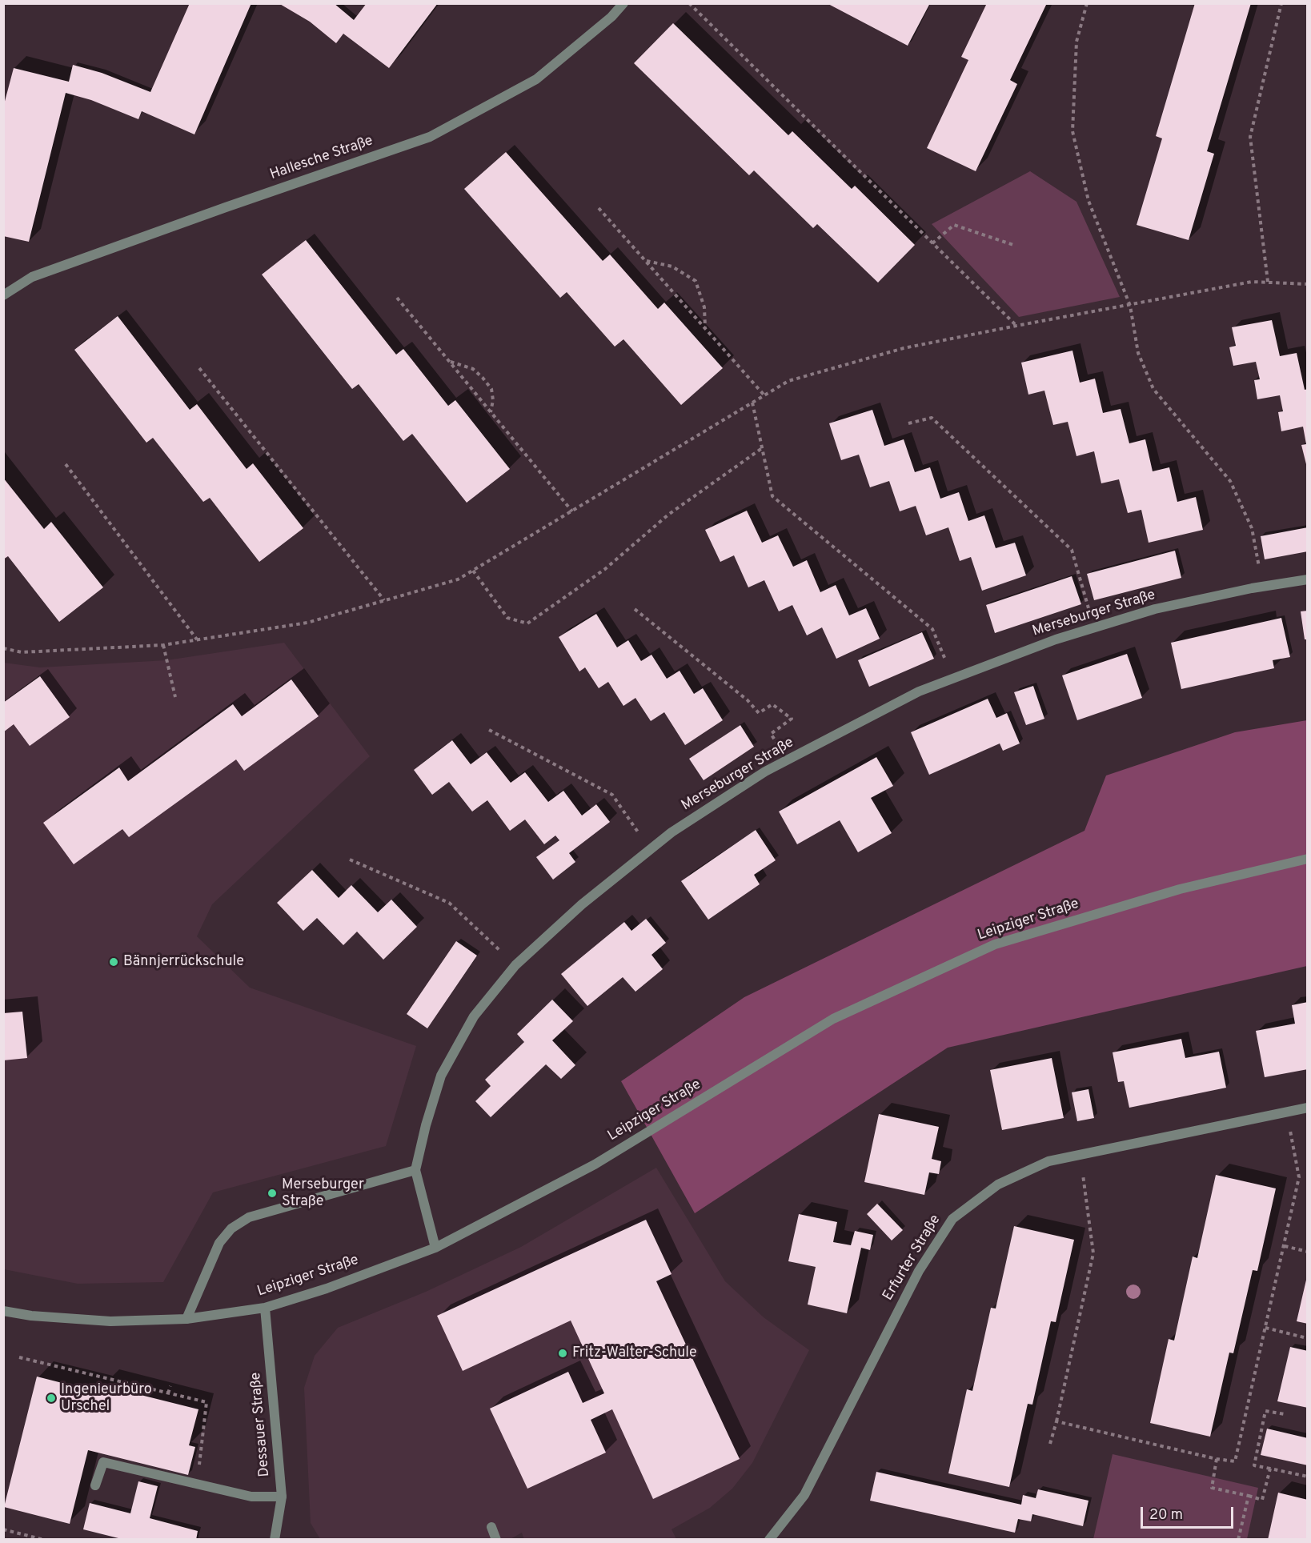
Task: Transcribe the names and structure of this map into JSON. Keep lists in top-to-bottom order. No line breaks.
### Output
{"streets":{"street":["Hallesche Straße","Merseburger Straße","Leipziger Straße","Erfurter Straße","Dessauer Straße"]},"crossings":[["Merseburger Straße","Leipziger Straße"],["Leipziger Straße","Dessauer Straße"]],"places":["Bännjerrückschule","Merseburger Straße","Fritz-Walter-Schule","Ingenieurbüro Urschel"],"scale_bar":"20 m"}
